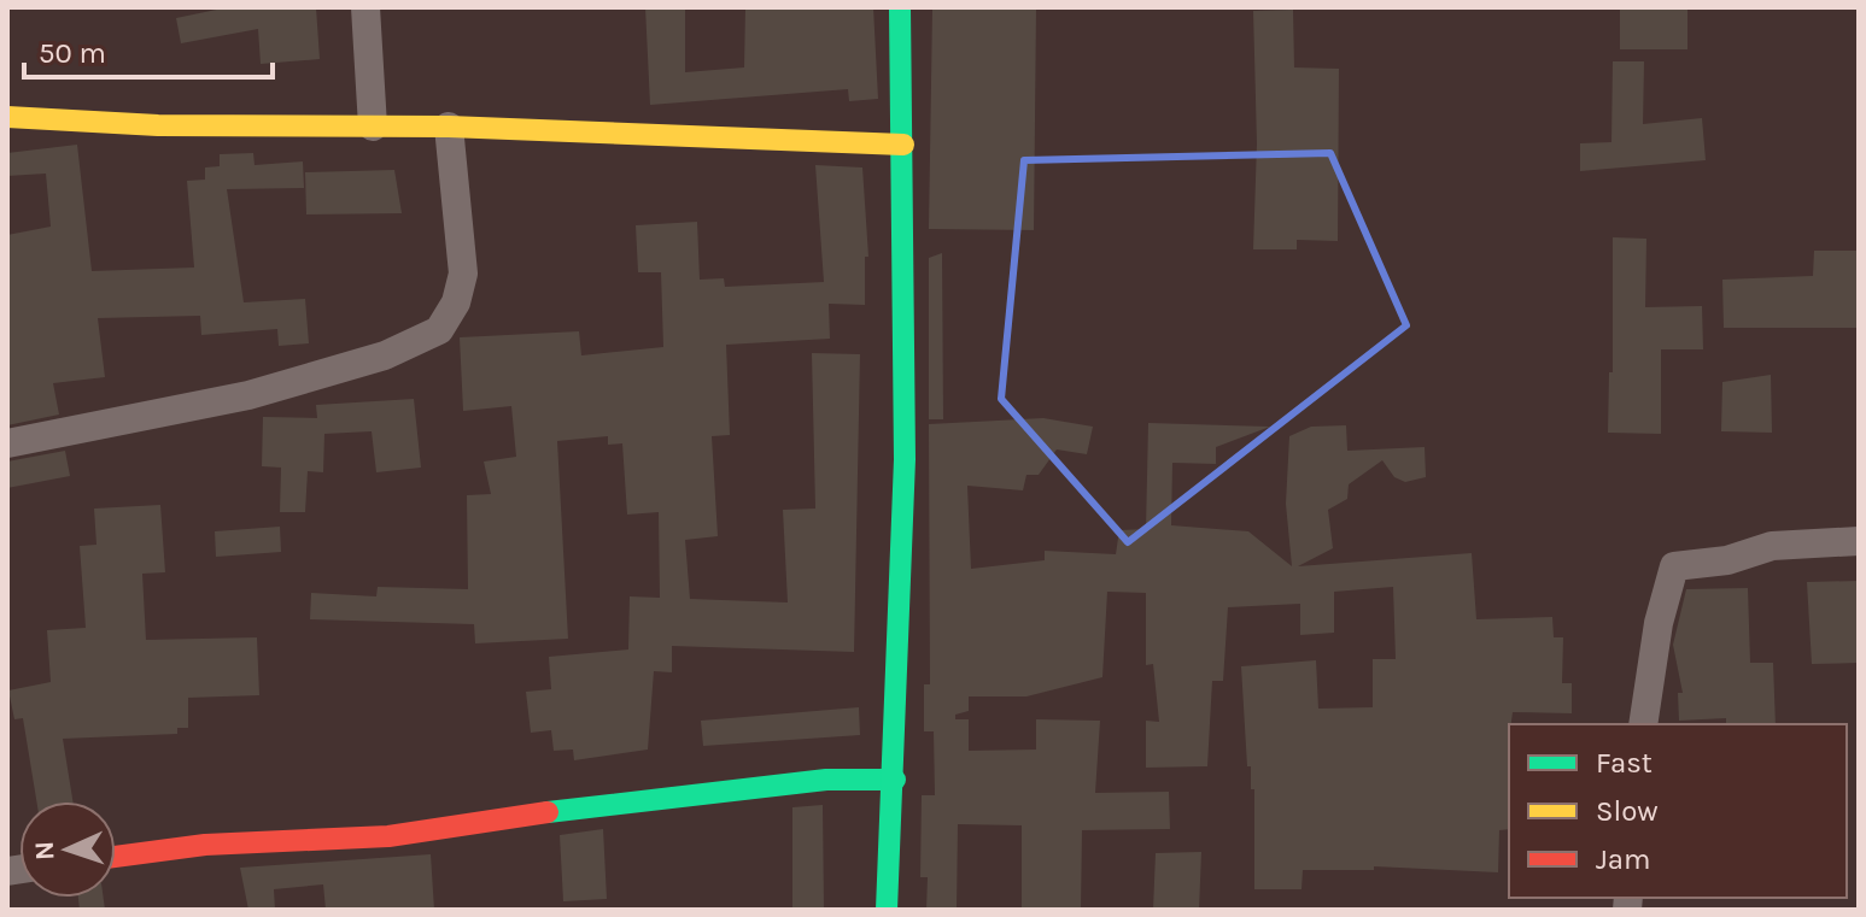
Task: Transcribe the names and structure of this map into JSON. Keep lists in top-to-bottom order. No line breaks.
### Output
{"legend":["Fast","Slow","Jam"],"scale_bar":"50 m","north":"left"}
